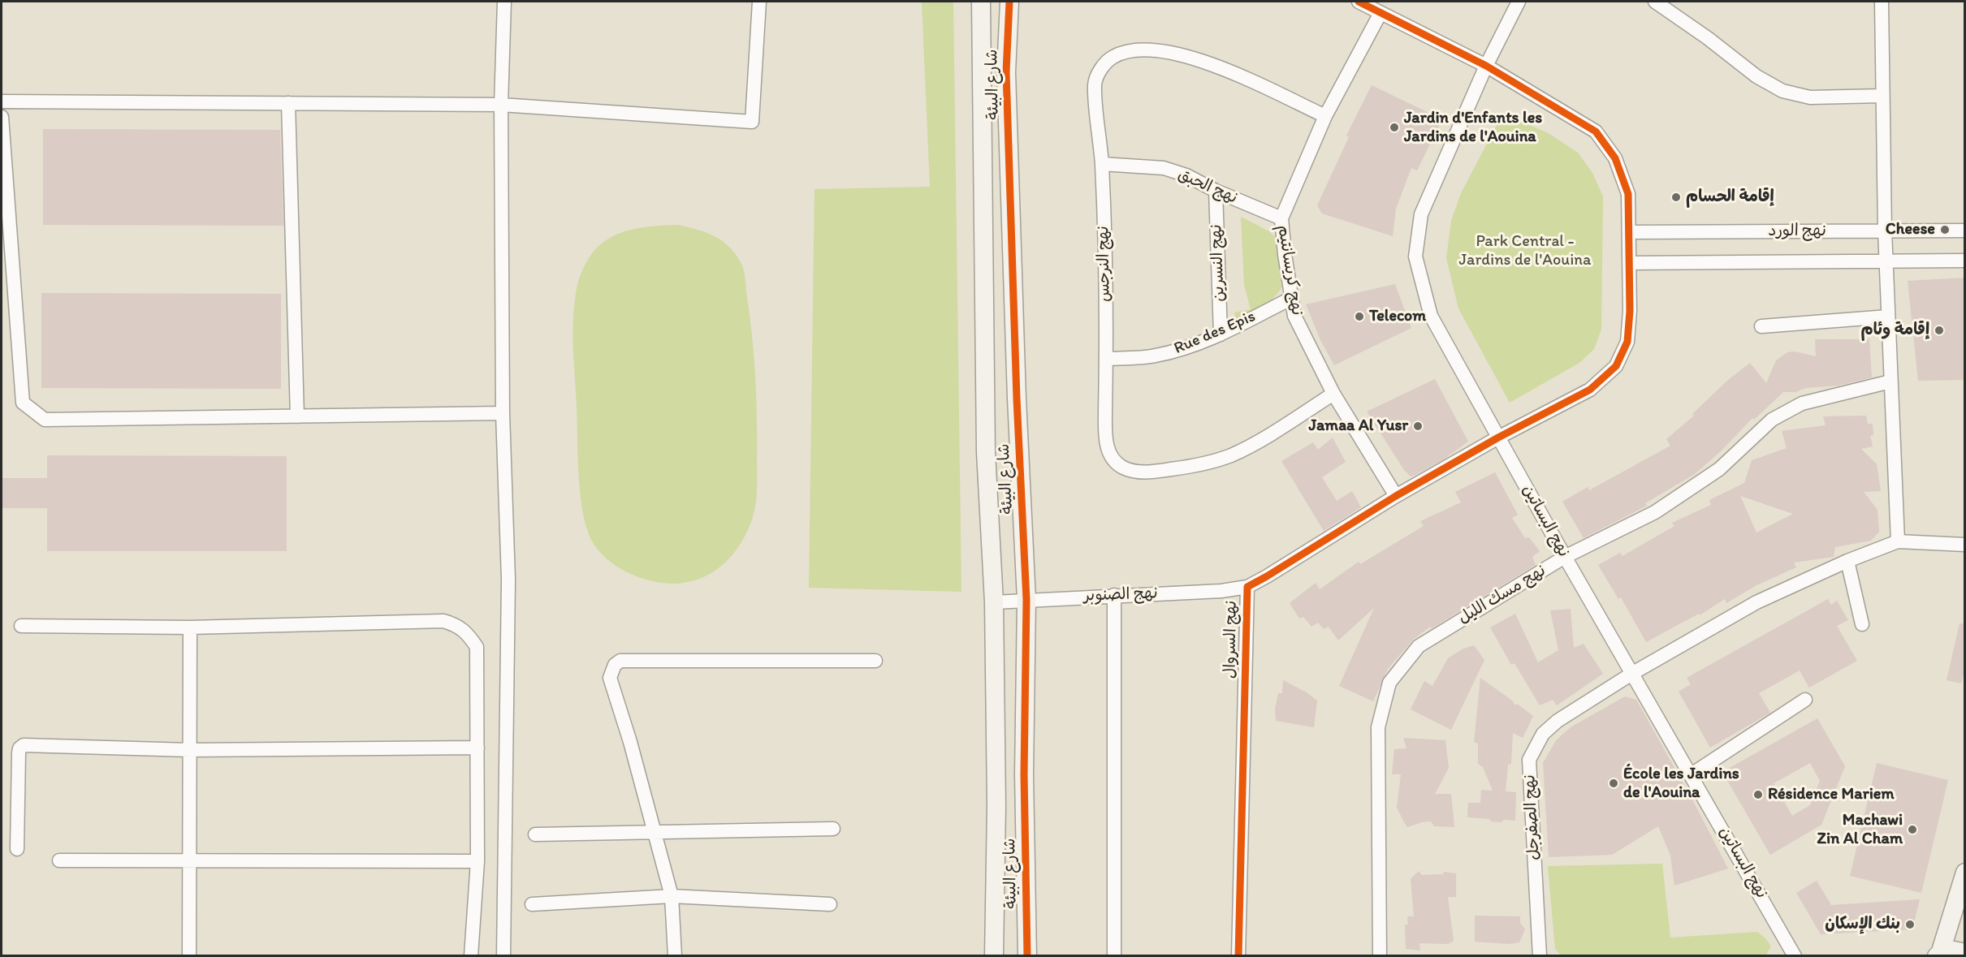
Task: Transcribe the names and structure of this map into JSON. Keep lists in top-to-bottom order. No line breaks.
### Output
{"streets":{"street":["شارع البيئة","نهج الحبق","نهج الورد","نهج النسرين","نهج النرجس","نهج كريسانتيم","Rue des Epis","نهج البساتين","نهج الصنوبر","نهج مسك الليل","نهج السروال","نهج الصفرجل"]},"crossings":[["شارع البيئة","نهج الصنوبر"],["نهج الحبق","نهج النسرين"],["نهج الحبق","نهج النرجس"],["نهج الحبق","نهج كريسانتيم"],["نهج الورد","نهج السروال"],["نهج النسرين","Rue des Epis"],["نهج النرجس","نهج كريسانتيم"],["نهج النرجس","Rue des Epis"],["نهج كريسانتيم","Rue des Epis"],["نهج كريسانتيم","نهج السروال"],["نهج البساتين","نهج مسك الليل"],["نهج البساتين","نهج السروال"],["نهج البساتين","نهج الصفرجل"],["نهج الصنوبر","نهج السروال"]],"parks":["Park Central - Jardins de l'Aouina"],"places":["Jardin d'Enfants les Jardins de l'Aouina","إقامة الحسام","Cheese","Telecom","إقامة وئام","Jamaa Al Yusr","École les Jardins de l'Aouina","Résidence Mariem","Machawi Zin Al Cham","بنك الإسكان"]}
